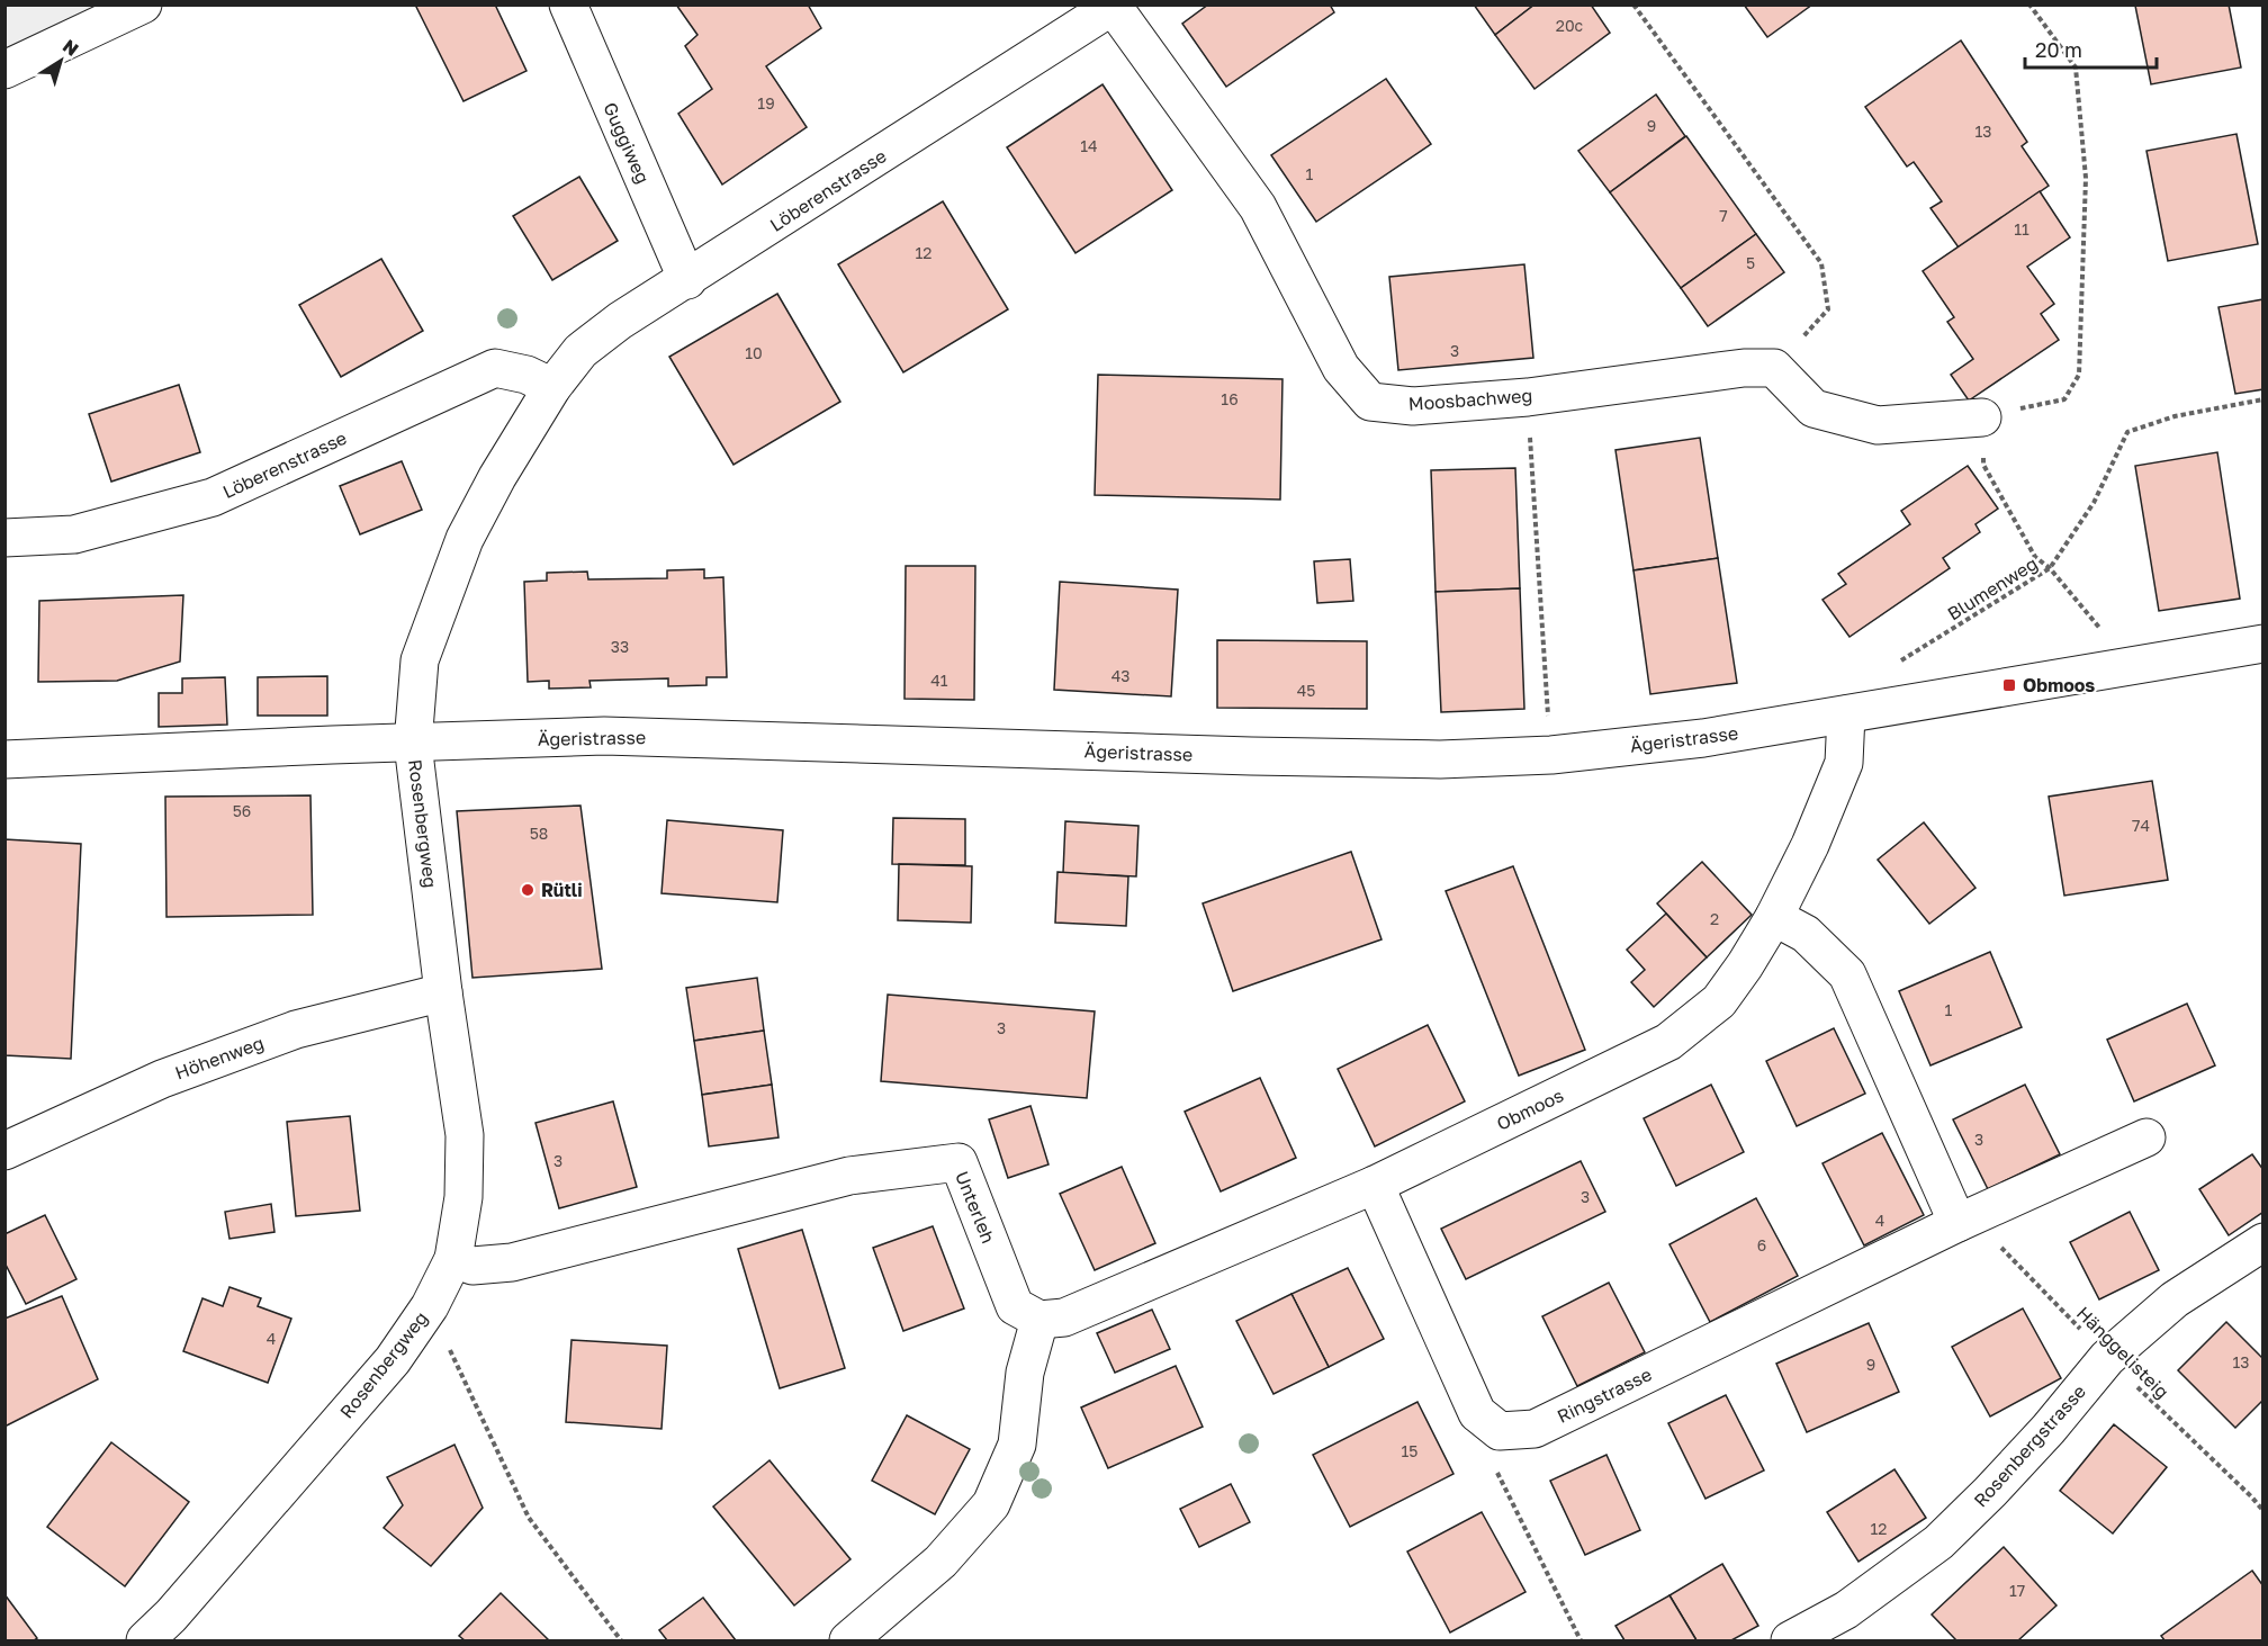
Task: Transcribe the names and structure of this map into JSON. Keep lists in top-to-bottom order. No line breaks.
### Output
{"streets":{"street":["Guggiweg","Löberenstrasse","Moosbachweg","Ägeristrasse","Rosenbergweg","Höhenweg","Obmoos","Unterleh","Ringstrasse","Rosenbergstrasse"],"path":["Blumenweg","Hänggelisteig"]},"crossings":[["Guggiweg","Löberenstrasse"],["Löberenstrasse","Moosbachweg"],["Löberenstrasse","Ägeristrasse"],["Löberenstrasse","Rosenbergweg"],["Ägeristrasse","Rosenbergweg"],["Ägeristrasse","Obmoos"],["Rosenbergweg","Höhenweg"],["Rosenbergweg","Unterleh"],["Obmoos","Unterleh"],["Obmoos","Ringstrasse"],["Hänggelisteig","Ringstrasse"],["Hänggelisteig","Rosenbergstrasse"]],"places":{"transit":["Obmoos"],"other":["Rütli"]},"house_numbers":["20c","19","9","13","14","1","7","11","12","5","3","10","16","33","43","41","45","56","74","58","2","1","3","3","3","3","4","6","4","13","9","15","12","17"],"scale_bar":"20 m","north":"top right"}
